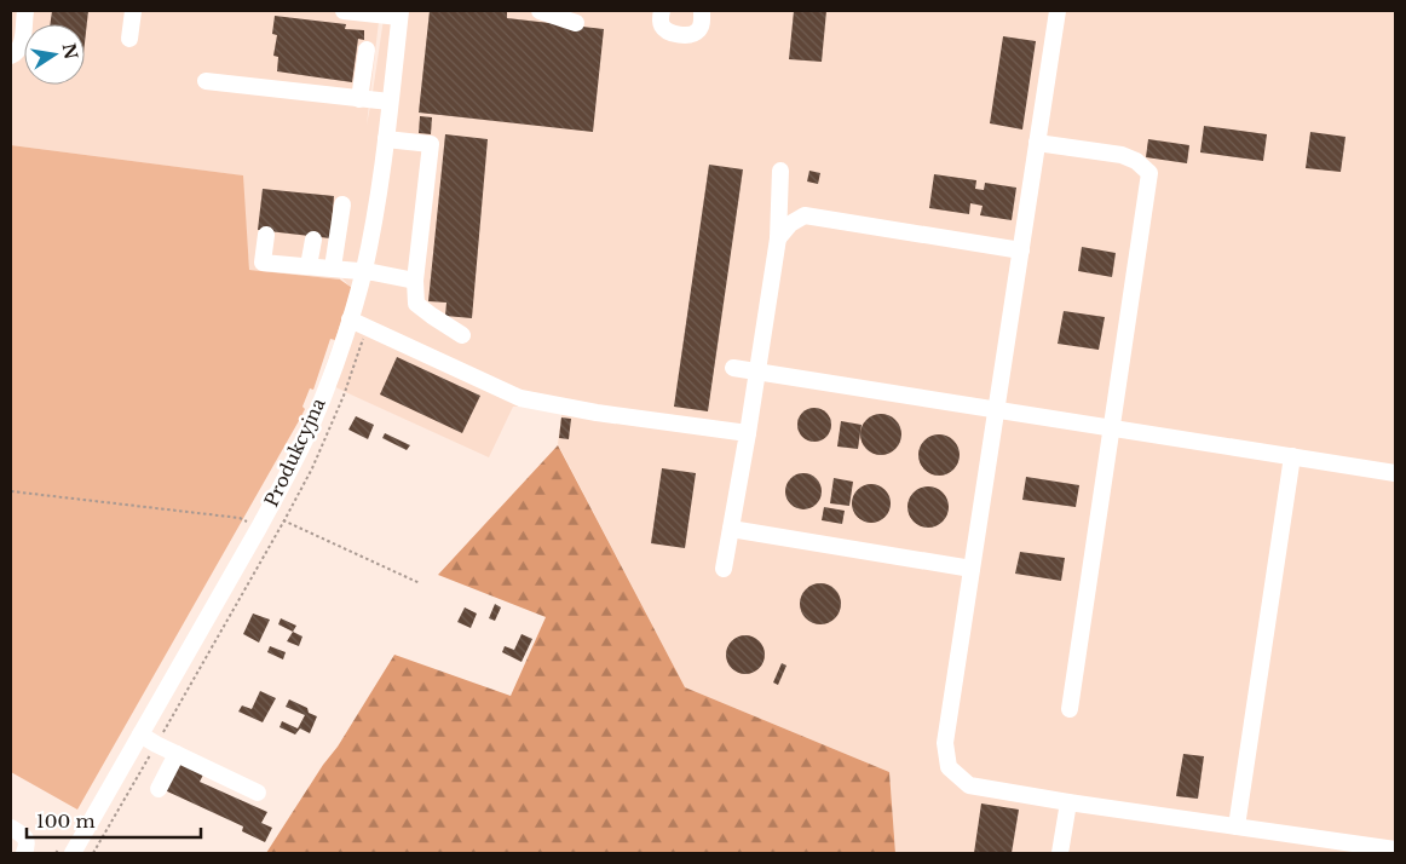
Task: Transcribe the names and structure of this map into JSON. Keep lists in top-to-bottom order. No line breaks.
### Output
{"streets":{"street":["Produkcyjna"]},"scale_bar":"100 m","north":"right"}
